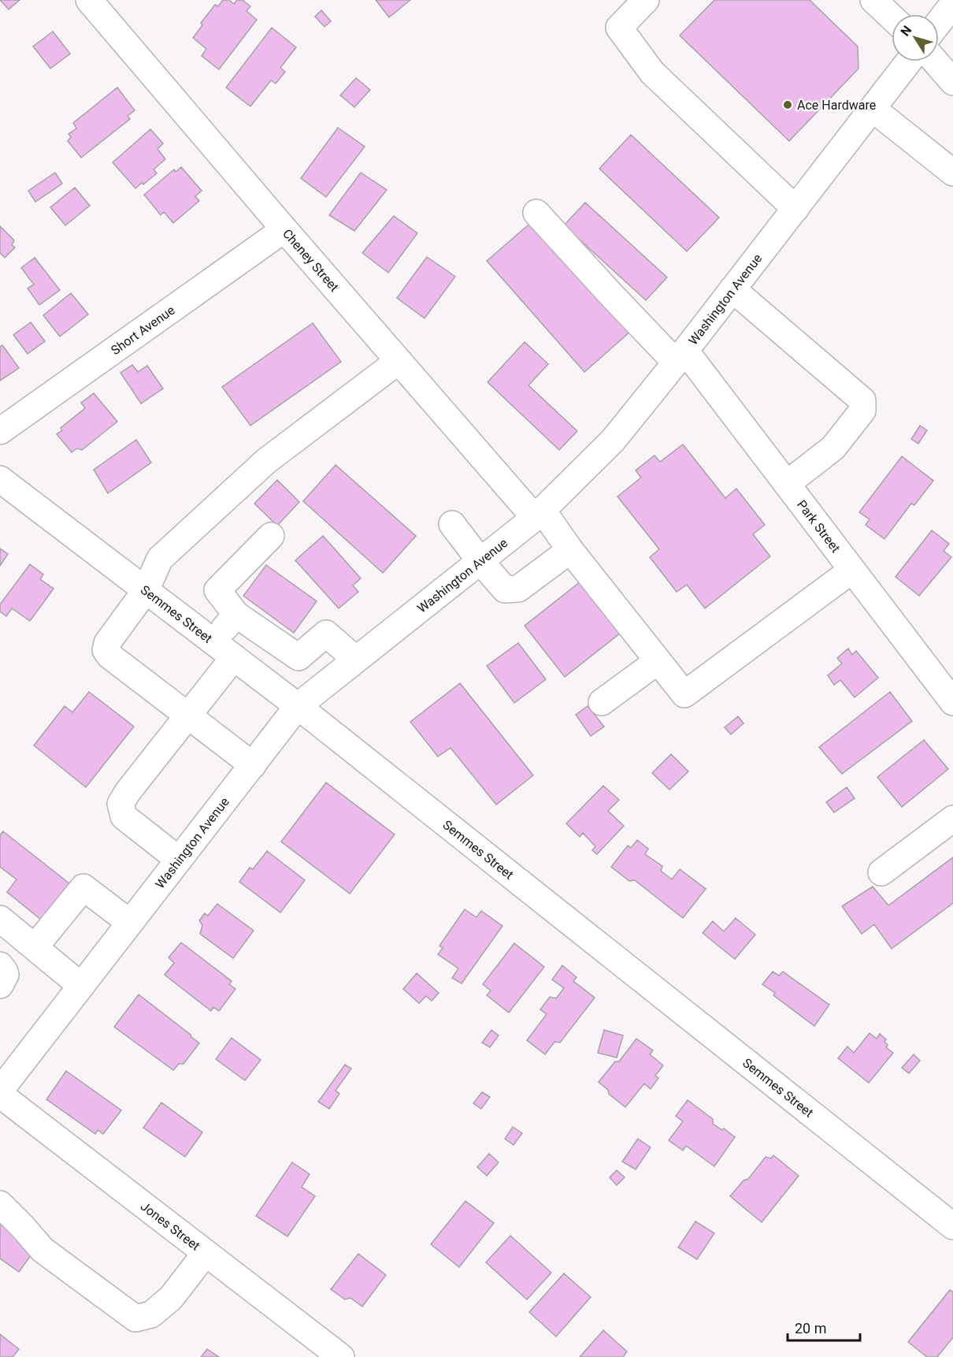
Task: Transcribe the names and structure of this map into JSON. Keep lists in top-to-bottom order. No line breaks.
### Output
{"streets":{"street":["Cheney Street","Washington Avenue","Short Avenue","Park Street","Semmes Street","Jones Street"]},"crossings":[["Cheney Street","Washington Avenue"],["Cheney Street","Short Avenue"],["Cheney Street","Park Street"],["Washington Avenue","Park Street"],["Washington Avenue","Semmes Street"]],"places":["Ace Hardware"],"scale_bar":"20 m","north":"top left"}
